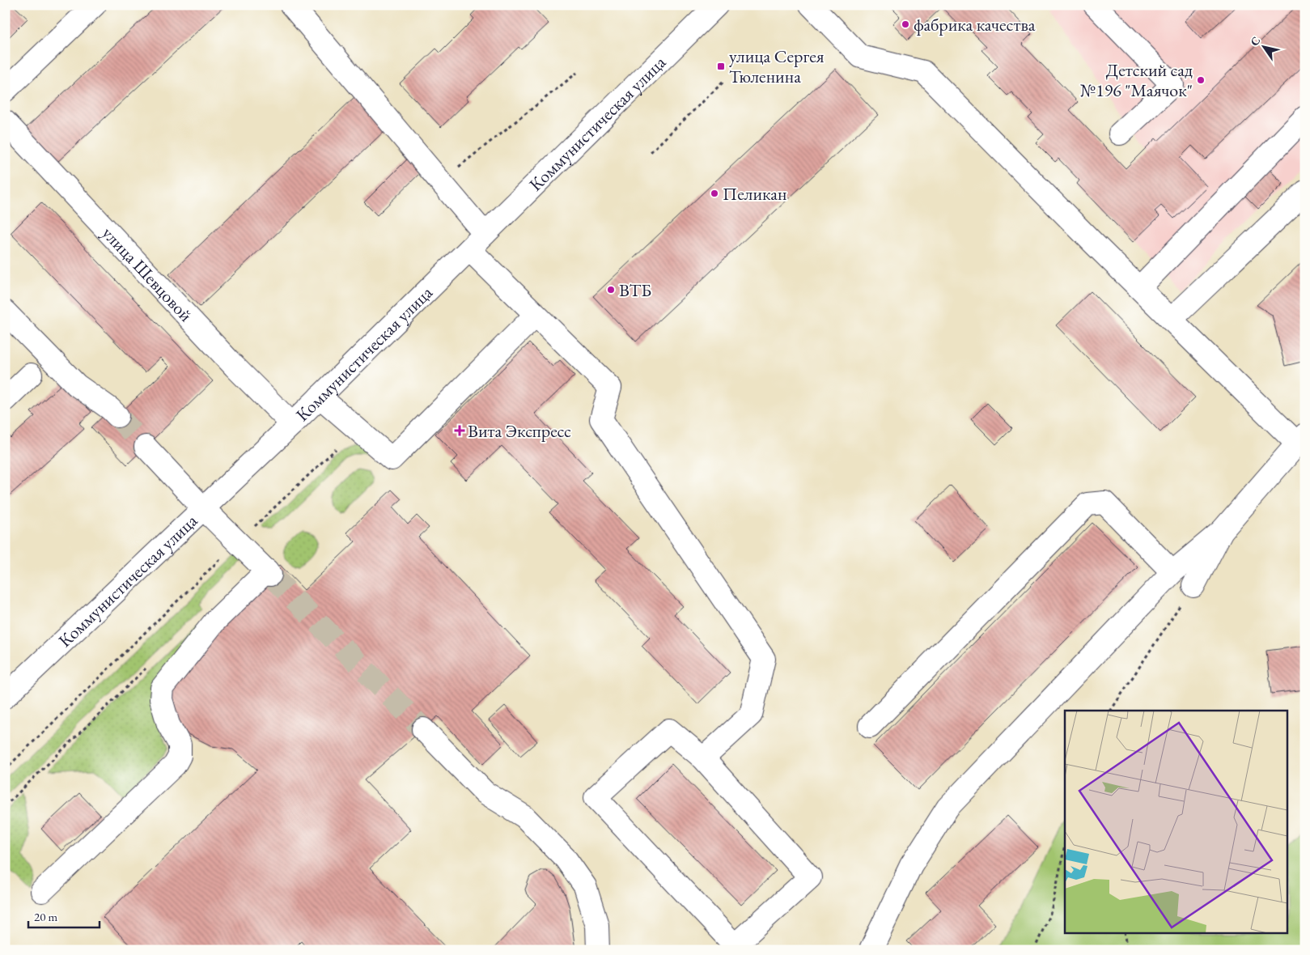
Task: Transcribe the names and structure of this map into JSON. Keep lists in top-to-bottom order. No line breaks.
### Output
{"streets":{"main road":["Коммунистическая улица","улица Шевцовой"]},"crossings":[["Коммунистическая улица","улица Шевцовой"]],"places":{"other":["фабрика качества","Детский сад №196 \"Маячок\"","Пеликан","ВТБ"],"transit":["улица Сергея Тюленина"],"health":["Вита Экспресс"]},"scale_bar":"20 m","north":"top left"}
